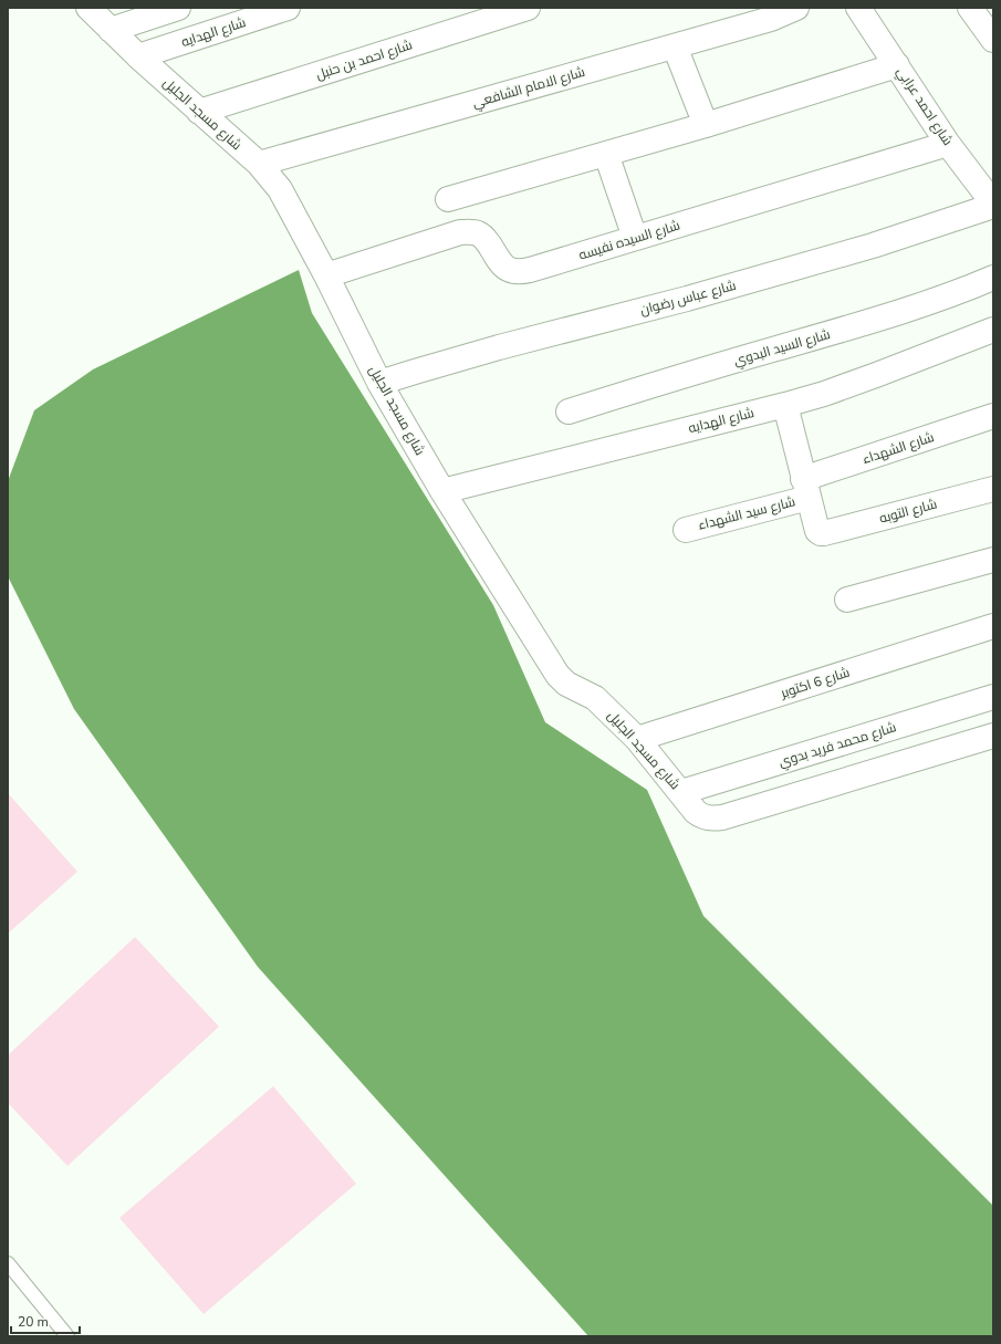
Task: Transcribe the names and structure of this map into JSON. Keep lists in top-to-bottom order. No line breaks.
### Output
{"streets":{"street":["شارع الهدايه","شارع احمد بن حنبل","شارع الامام الشافعي","شارع احمد عرابي","شارع مسجد الجليل","شارع السيده نفيسه","شارع عباس رضوان","شارع السيد البدوي","شارع الشهداء","شارع التوبه","شارع سيد الشهداء","شارع 6 اكتوبر","شارع محمد فريد بدوي"]},"crossings":[["شارع الهدايه","شارع مسجد الجليل"],["شارع احمد بن حنبل","شارع مسجد الجليل"],["شارع الامام الشافعي","شارع مسجد الجليل"],["شارع احمد عرابي","شارع السيده نفيسه"],["شارع احمد عرابي","شارع عباس رضوان"],["شارع مسجد الجليل","شارع السيده نفيسه"],["شارع مسجد الجليل","شارع عباس رضوان"],["شارع مسجد الجليل","شارع 6 اكتوبر"],["شارع مسجد الجليل","شارع محمد فريد بدوي"],["شارع الشهداء","شارع التوبه"],["شارع الشهداء","شارع سيد الشهداء"],["شارع التوبه","شارع سيد الشهداء"]],"scale_bar":"20 m"}
